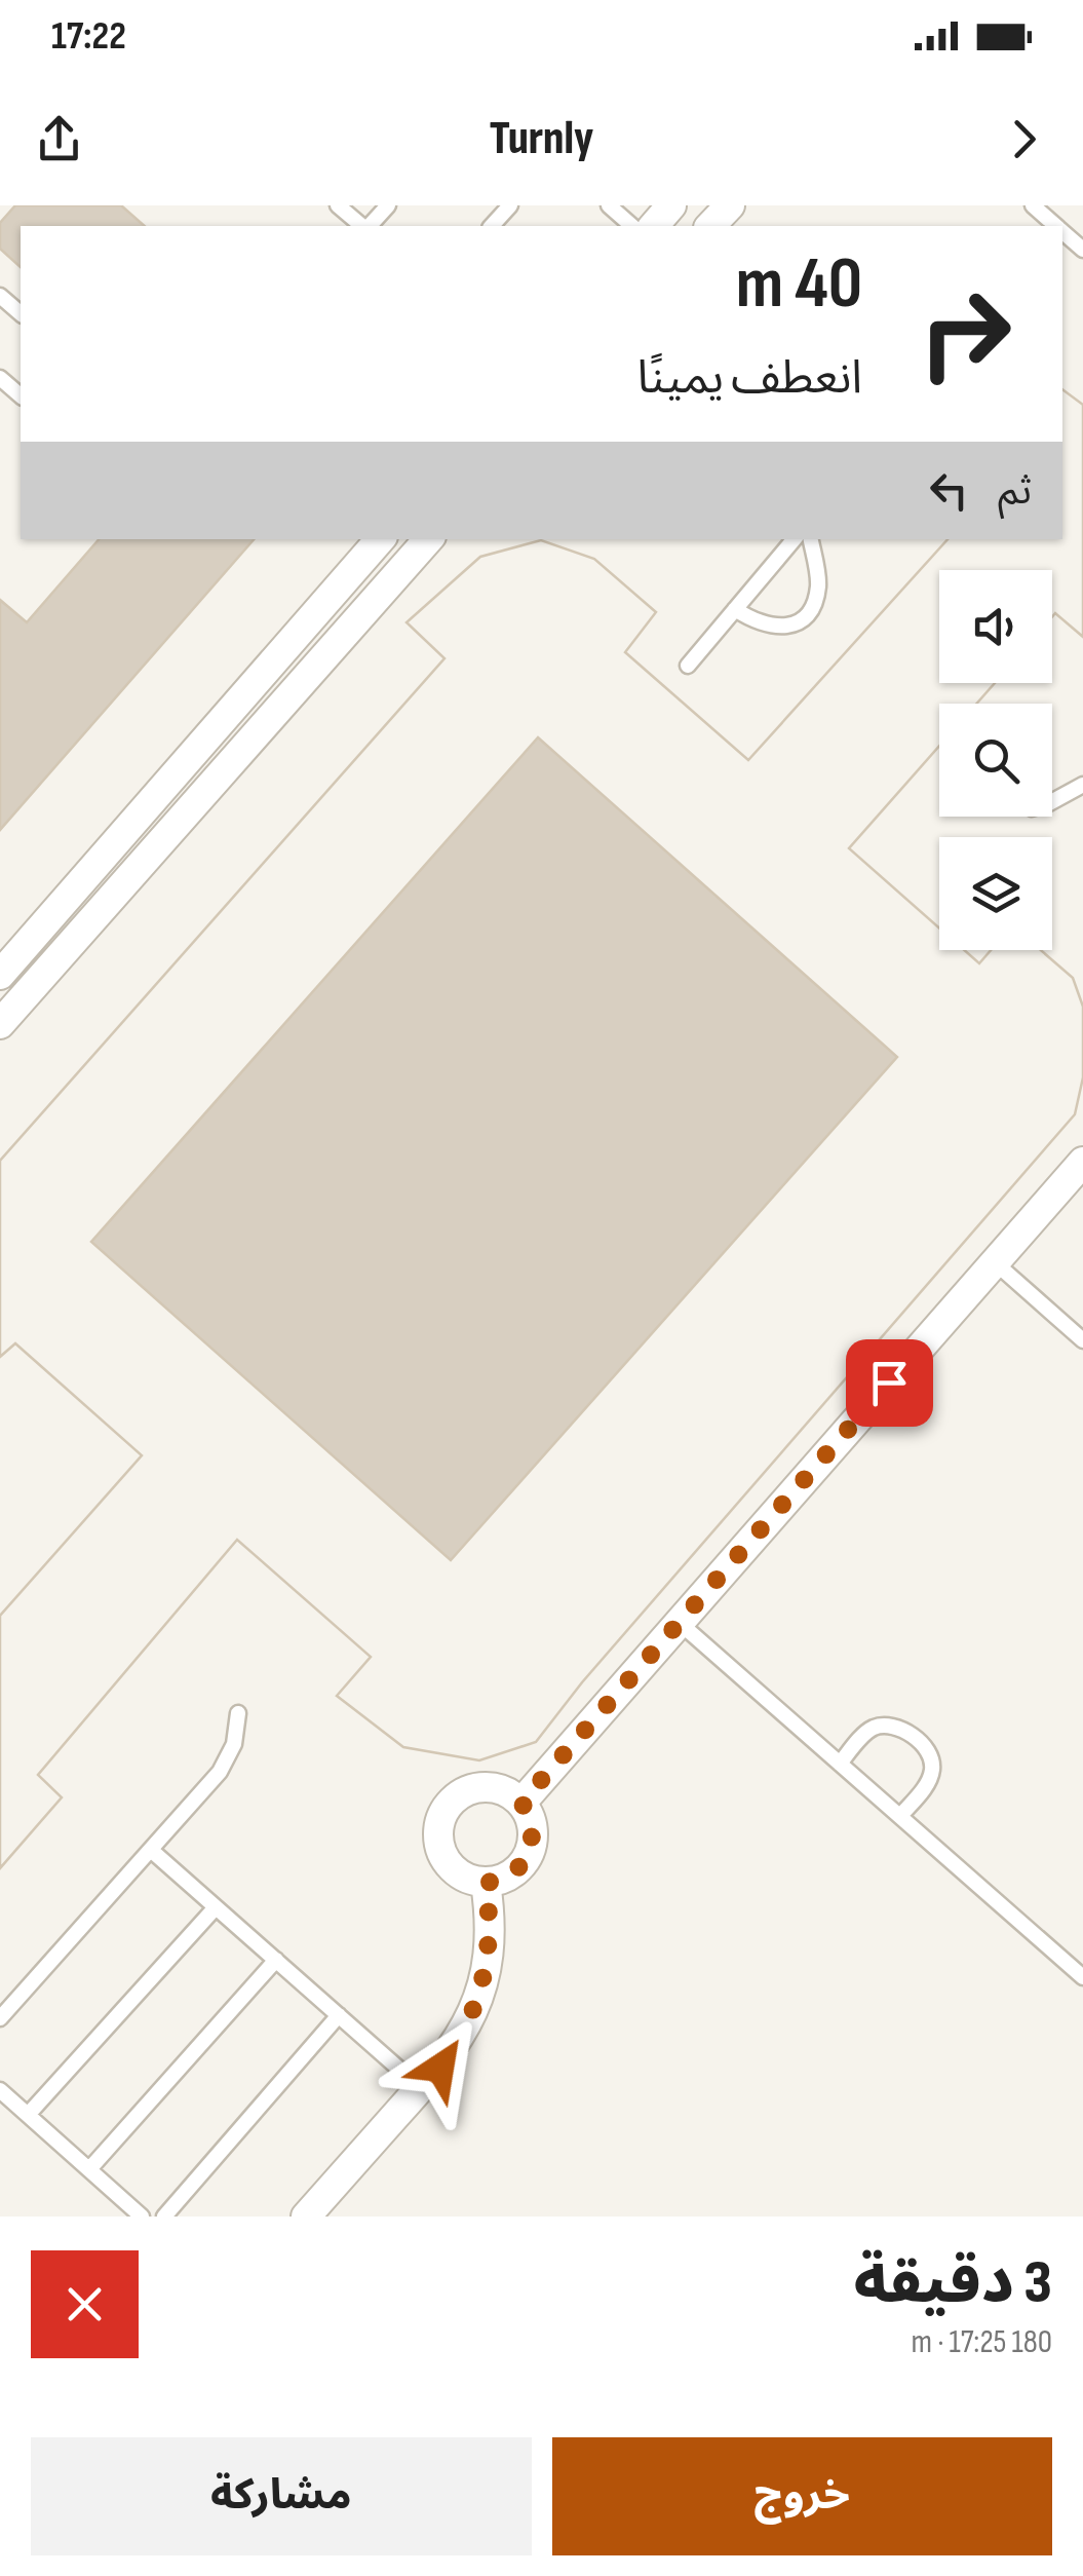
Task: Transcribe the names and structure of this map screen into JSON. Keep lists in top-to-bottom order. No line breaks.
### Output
{"page":{"status":"17:22","header":"Turnly","turn":["40 m","انعطف يمينًا"],"then":"ثم","heading":["3 دقيقة","180 m · 17:25"],"buttons":["خروج","مشاركة"]}}
